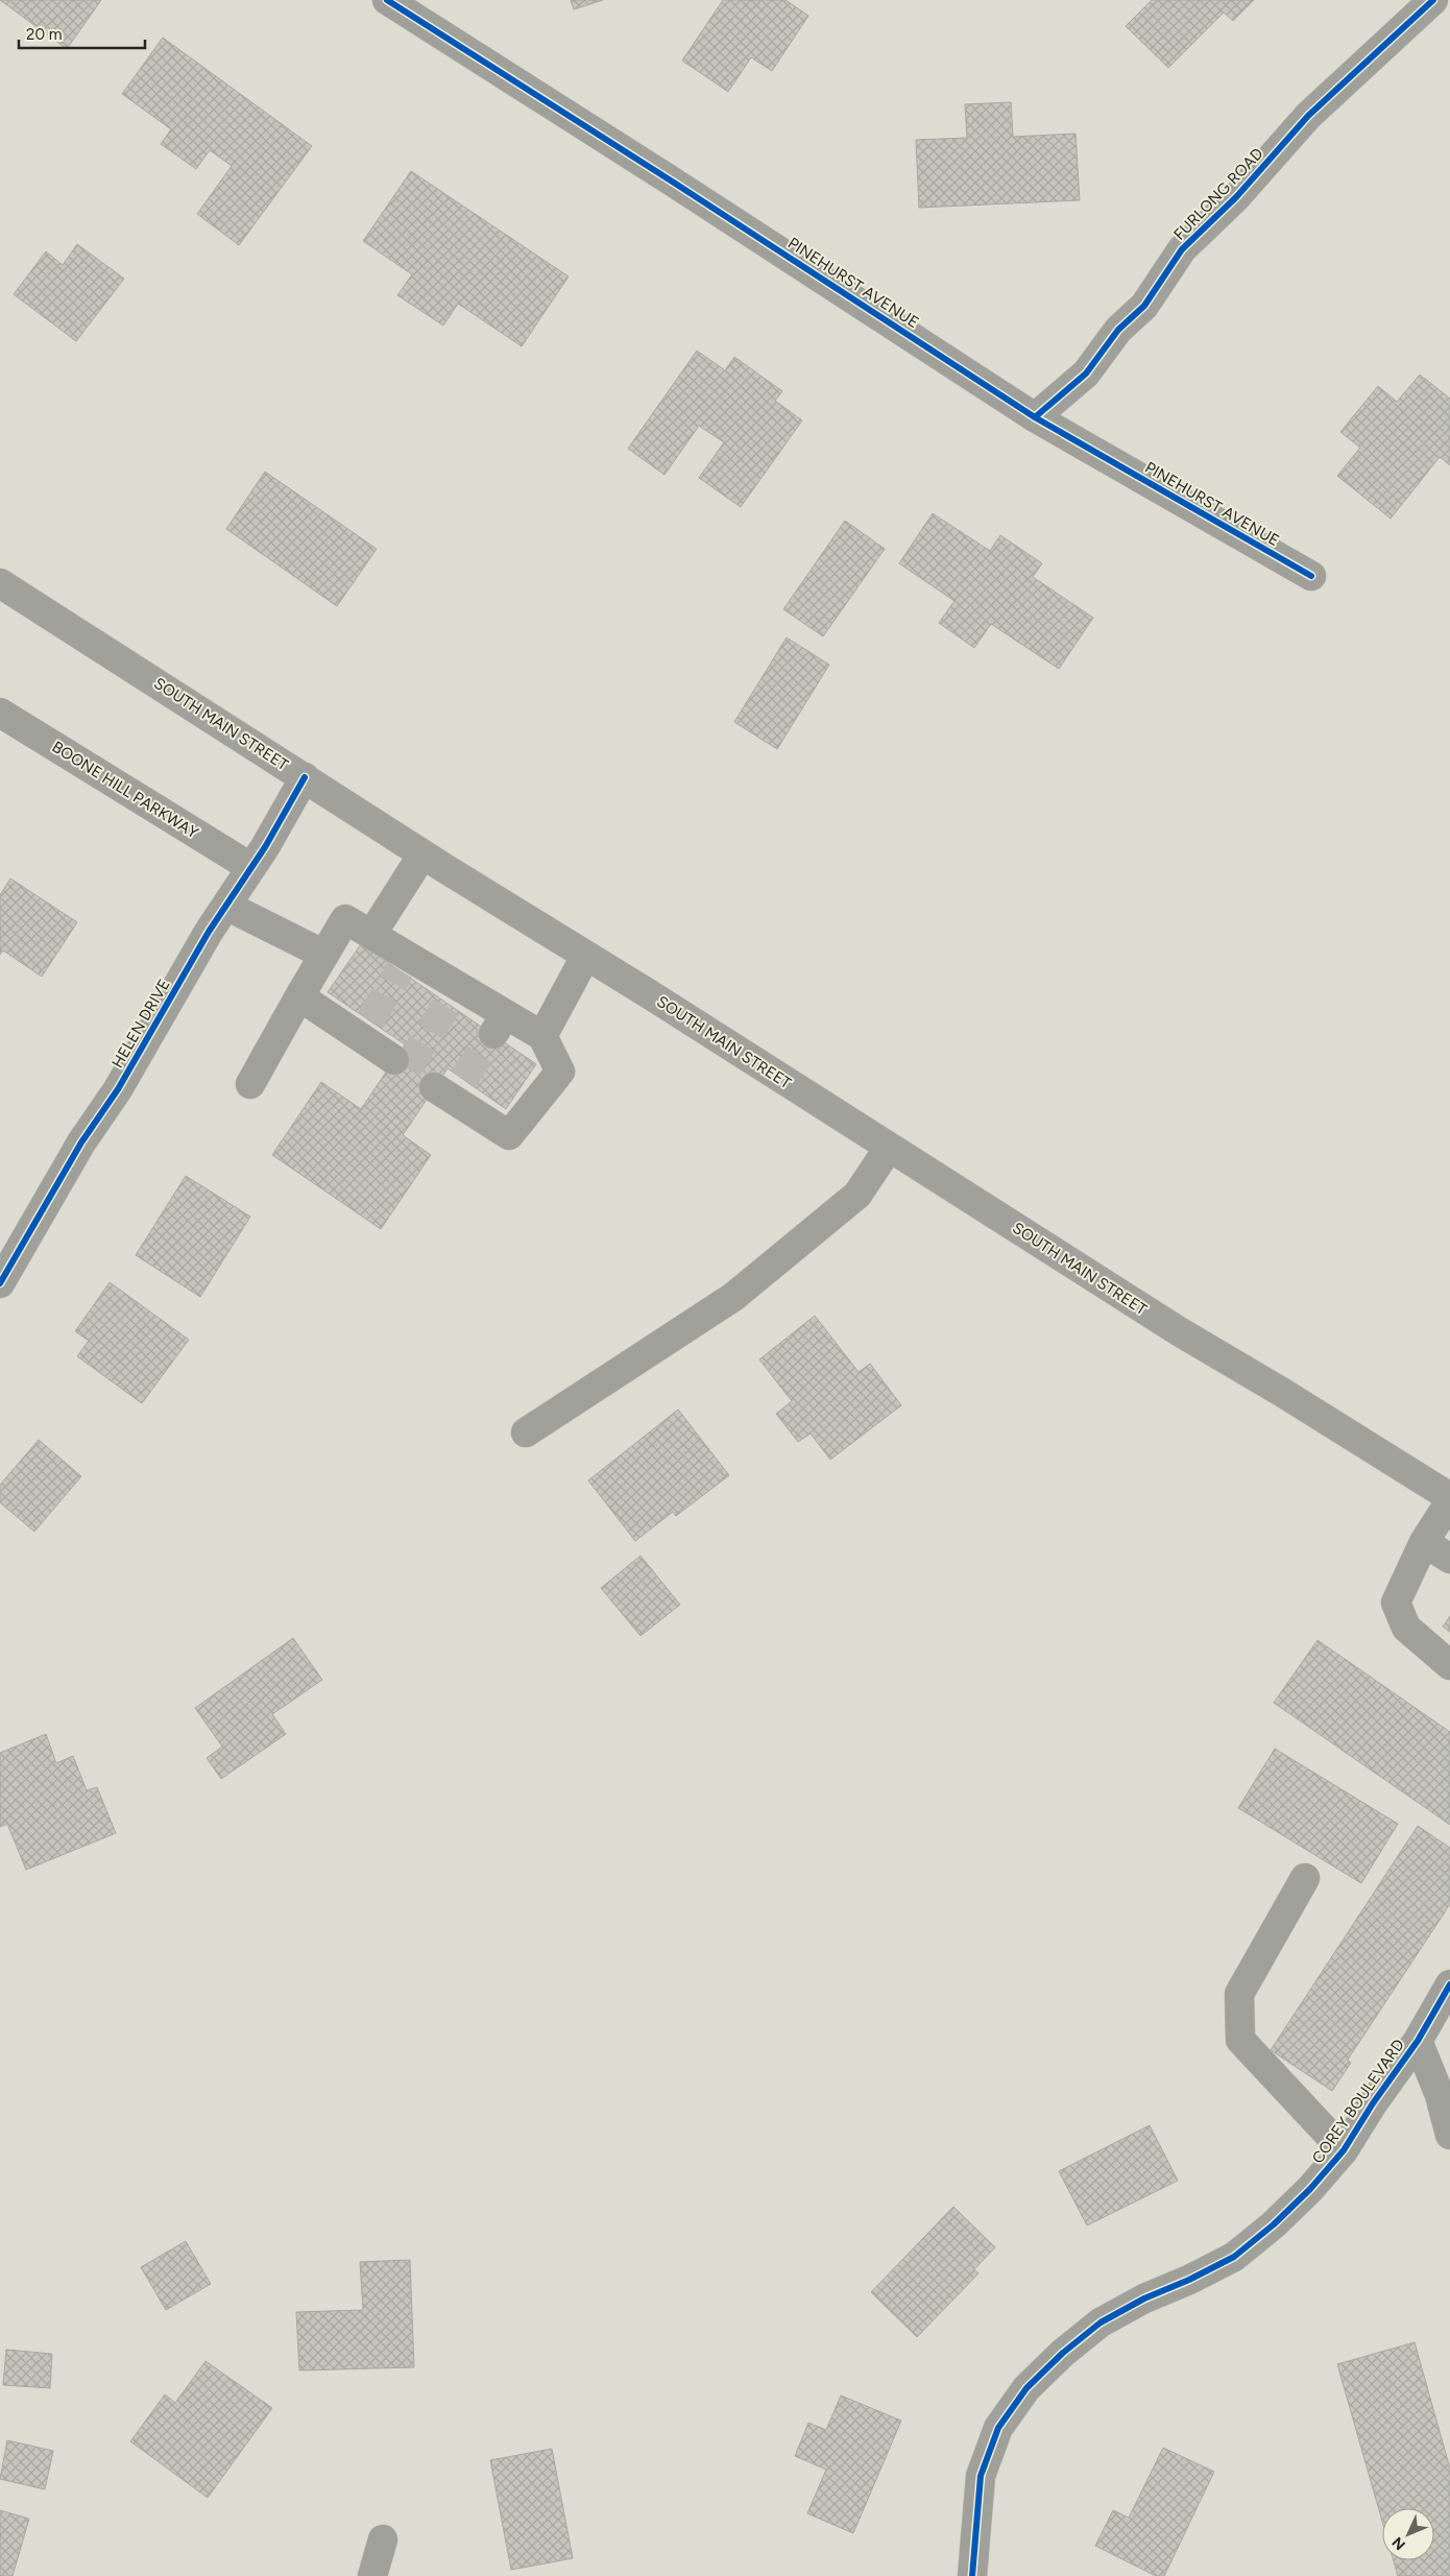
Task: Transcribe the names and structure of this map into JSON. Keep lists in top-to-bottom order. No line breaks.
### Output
{"streets":{"main road":["SOUTH MAIN STREET"],"street":["FURLONG ROAD","PINEHURST AVENUE","BOONE HILL PARKWAY","HELEN DRIVE","COREY BOULEVARD"]},"crossings":[["FURLONG ROAD","PINEHURST AVENUE"],["SOUTH MAIN STREET","HELEN DRIVE"],["BOONE HILL PARKWAY","HELEN DRIVE"]],"scale_bar":"20 m","north":"bottom left"}
